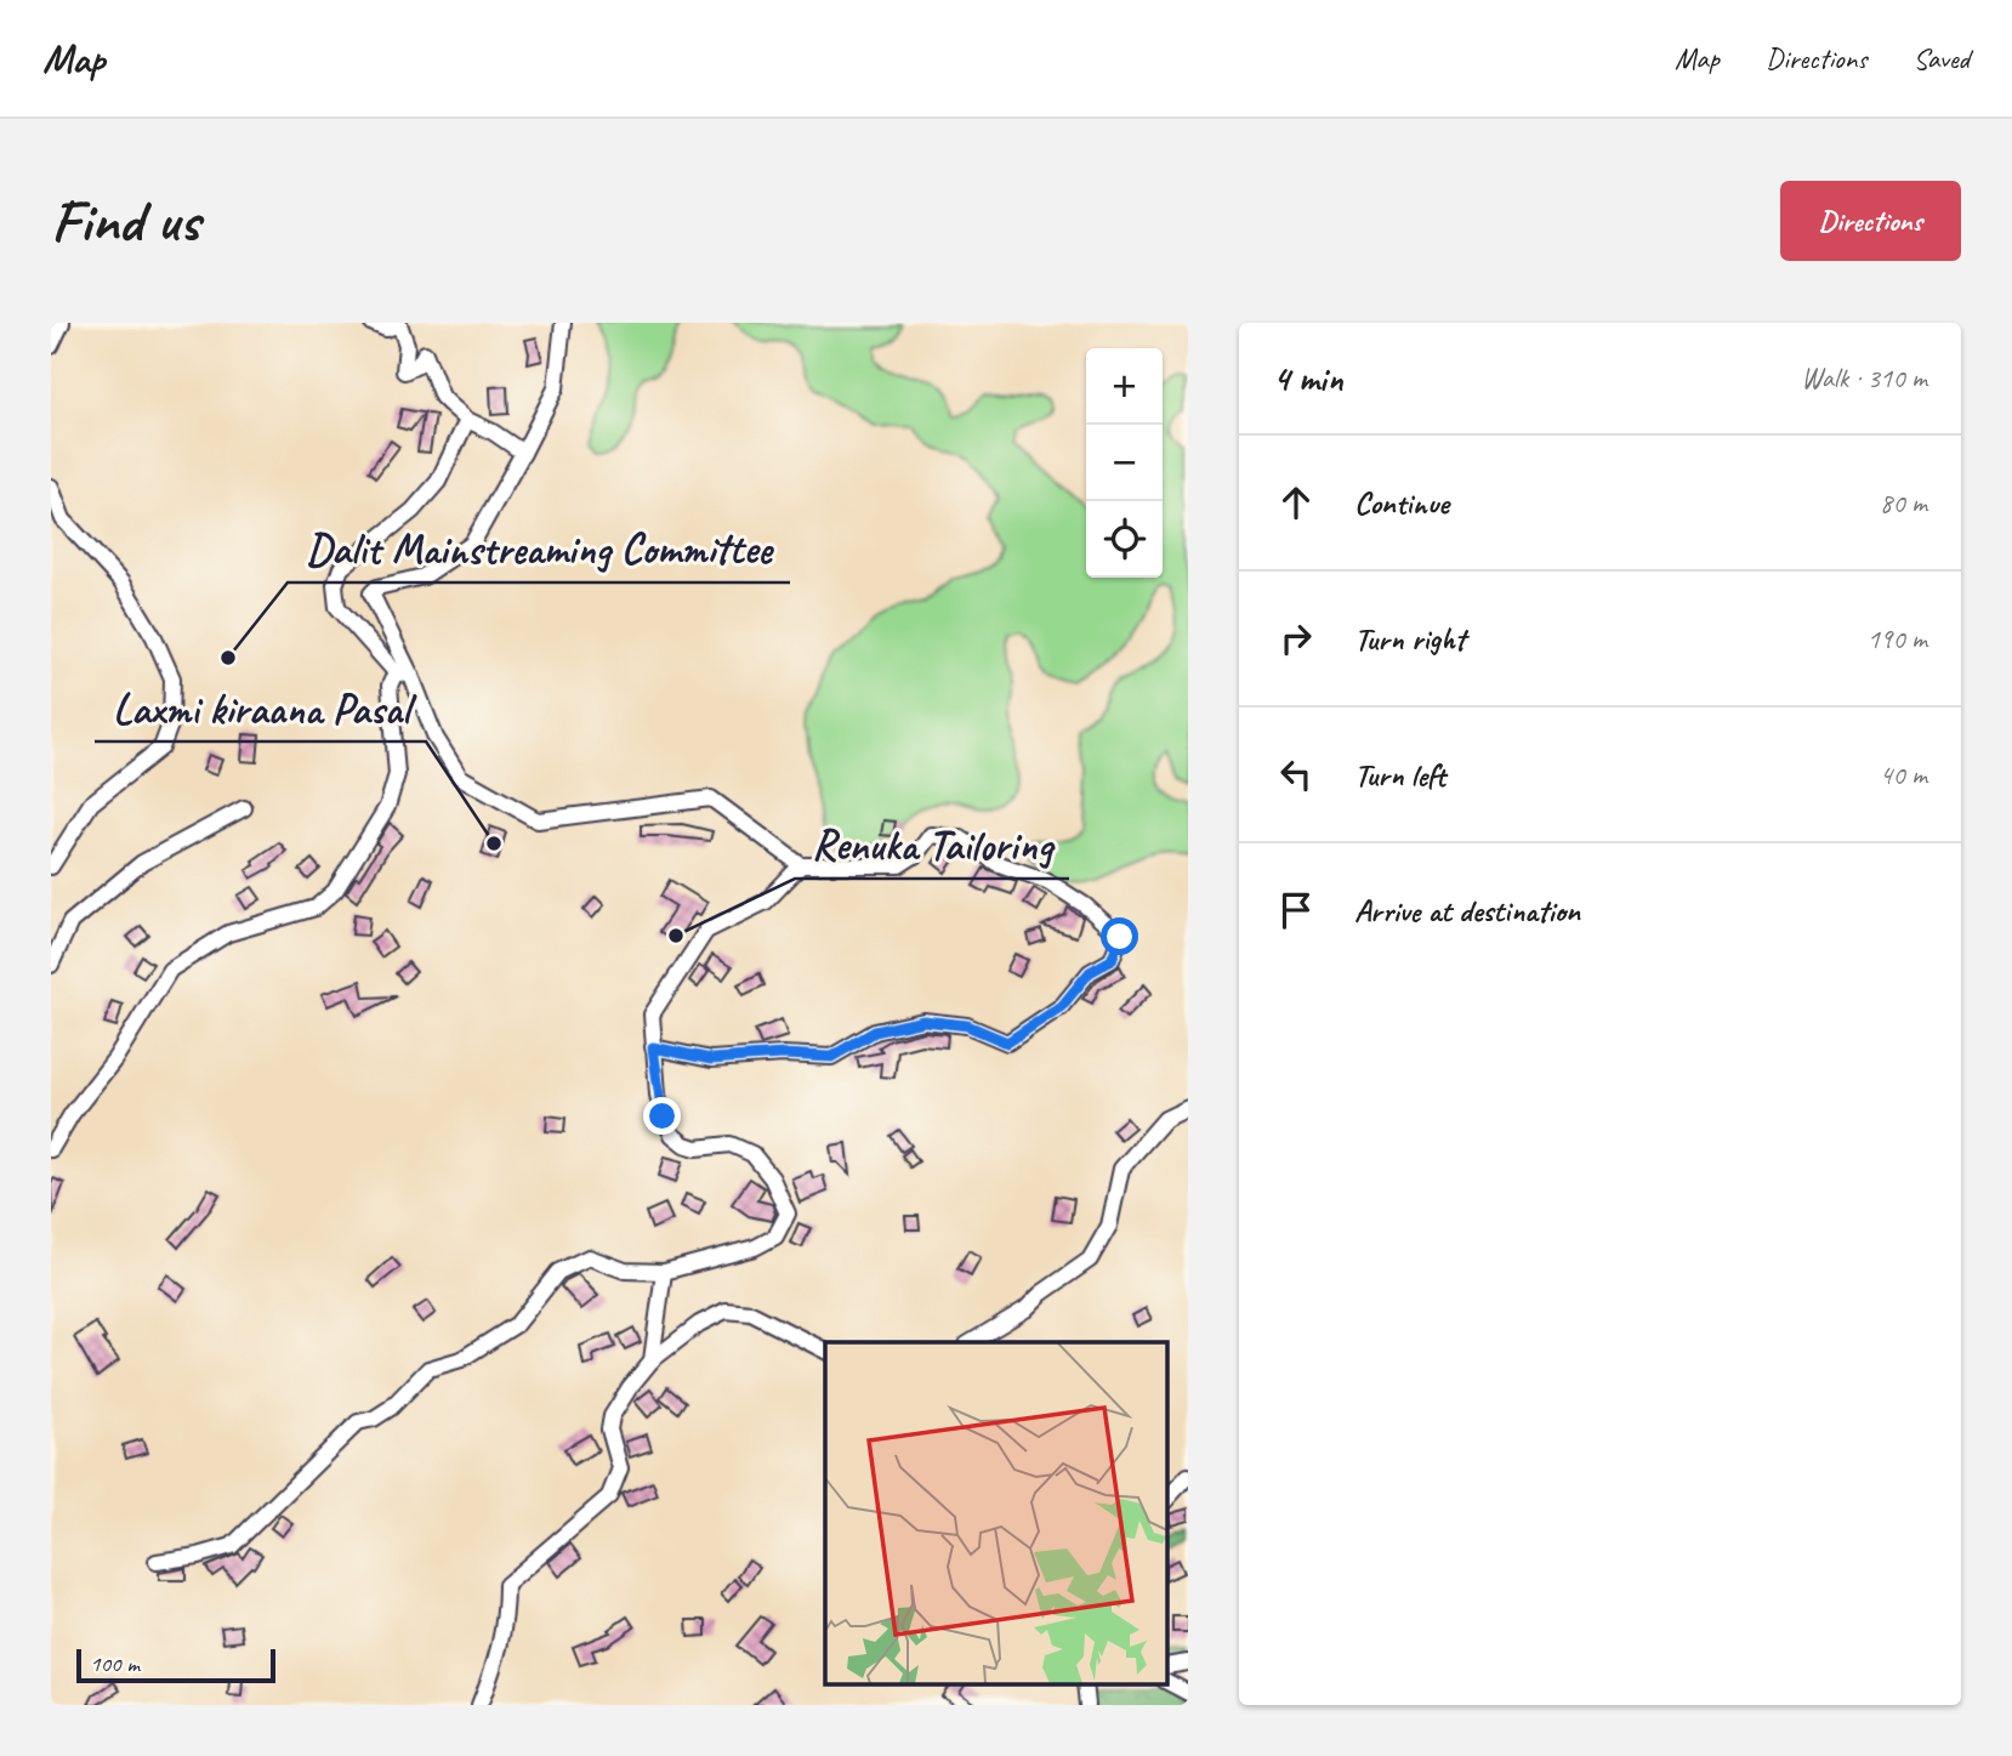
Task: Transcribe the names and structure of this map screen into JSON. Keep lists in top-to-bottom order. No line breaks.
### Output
{"places":["Dalit Mainstreaming Committee","Laxmi kiraana Pasal","Renuka Tailoring"],"scale_bar":"100 m","page":{"header":"Map","nav":["Map","Directions","Saved"],"buttons":"Directions","title":"Find us","heading":["4 min","Walk · 310 m"],"map_buttons":["+","−"],"list":[["Continue","80 m"],["Turn right","190 m"],["Turn left","40 m"],"Arrive at destination"],"scale":"100 m"}}
